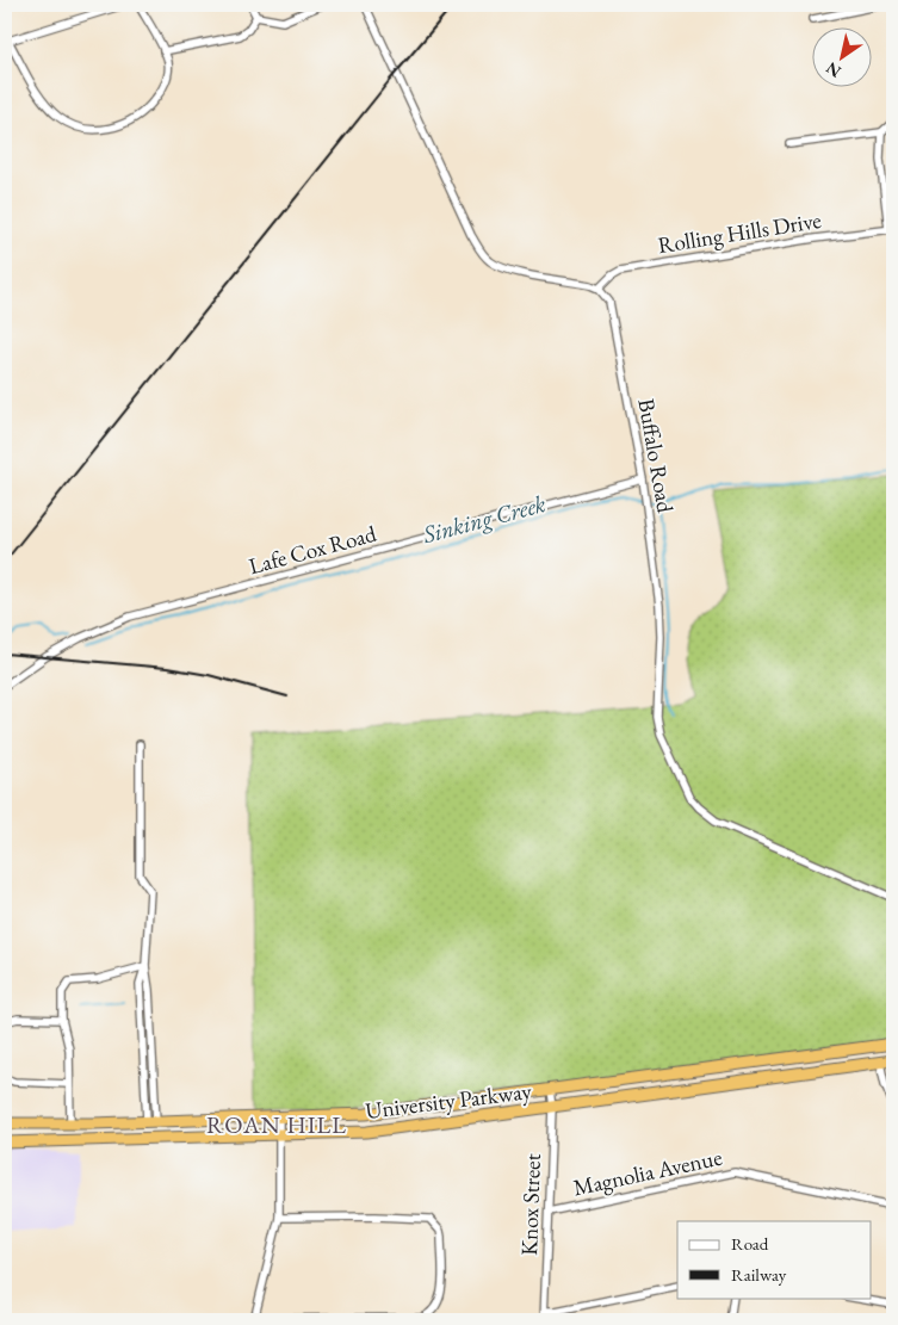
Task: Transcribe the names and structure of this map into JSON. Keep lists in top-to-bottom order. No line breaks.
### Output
{"streets":{"highway":["University Parkway"],"street":["Rolling Hills Drive","Buffalo Road","Lafe Cox Road","Magnolia Avenue","Knox Street"]},"crossings":[["Rolling Hills Drive","Buffalo Road"],["Buffalo Road","Lafe Cox Road"],["University Parkway","Knox Street"],["Magnolia Avenue","Knox Street"]],"districts":["ROAN HILL"],"water":["Sinking Creek"],"legend":["Road","Railway"],"north":"bottom left"}
